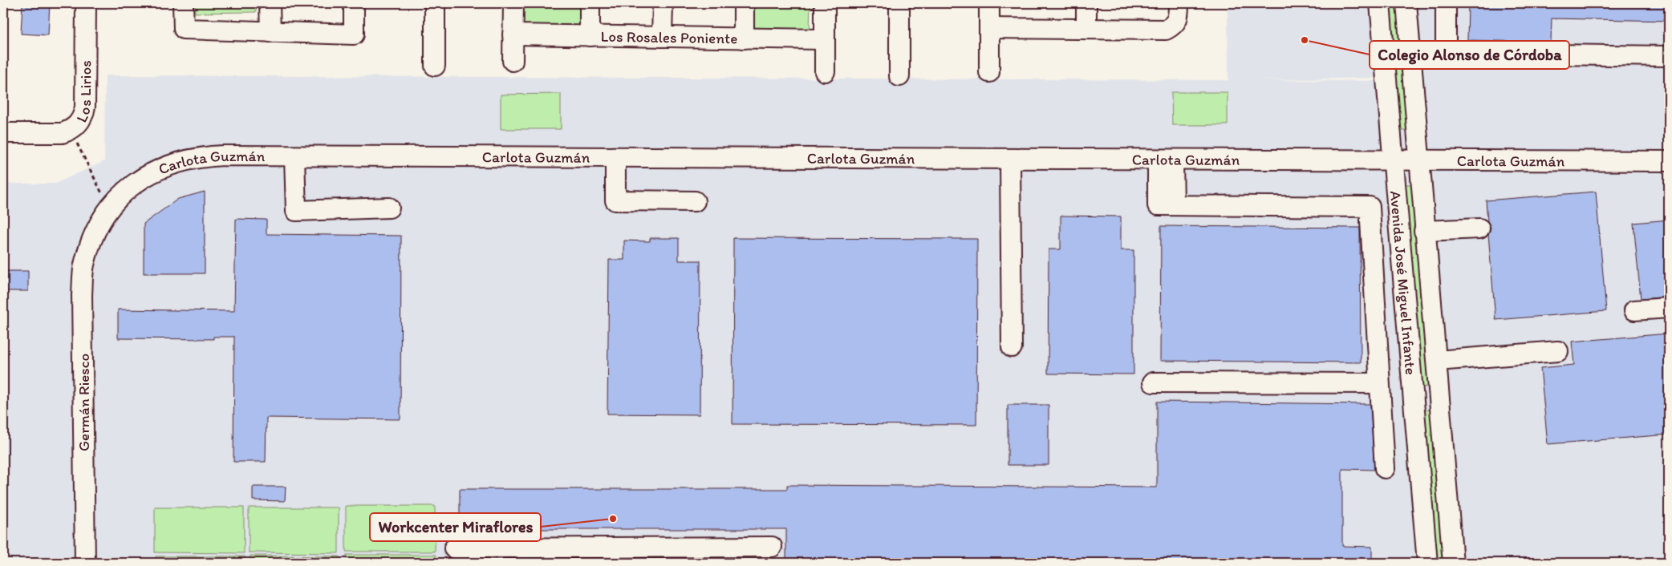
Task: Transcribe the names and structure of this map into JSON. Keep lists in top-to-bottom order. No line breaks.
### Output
{"streets":{"street":["Los Rosales Poniente","Los Lirios","Carlota Guzmán","Avenida José Miguel Infante","Germán Riesco"]},"crossings":[["Carlota Guzmán","Avenida José Miguel Infante"],["Carlota Guzmán","Germán Riesco"]],"places":["Colegio Alonso de Córdoba","Workcenter Miraflores"]}
